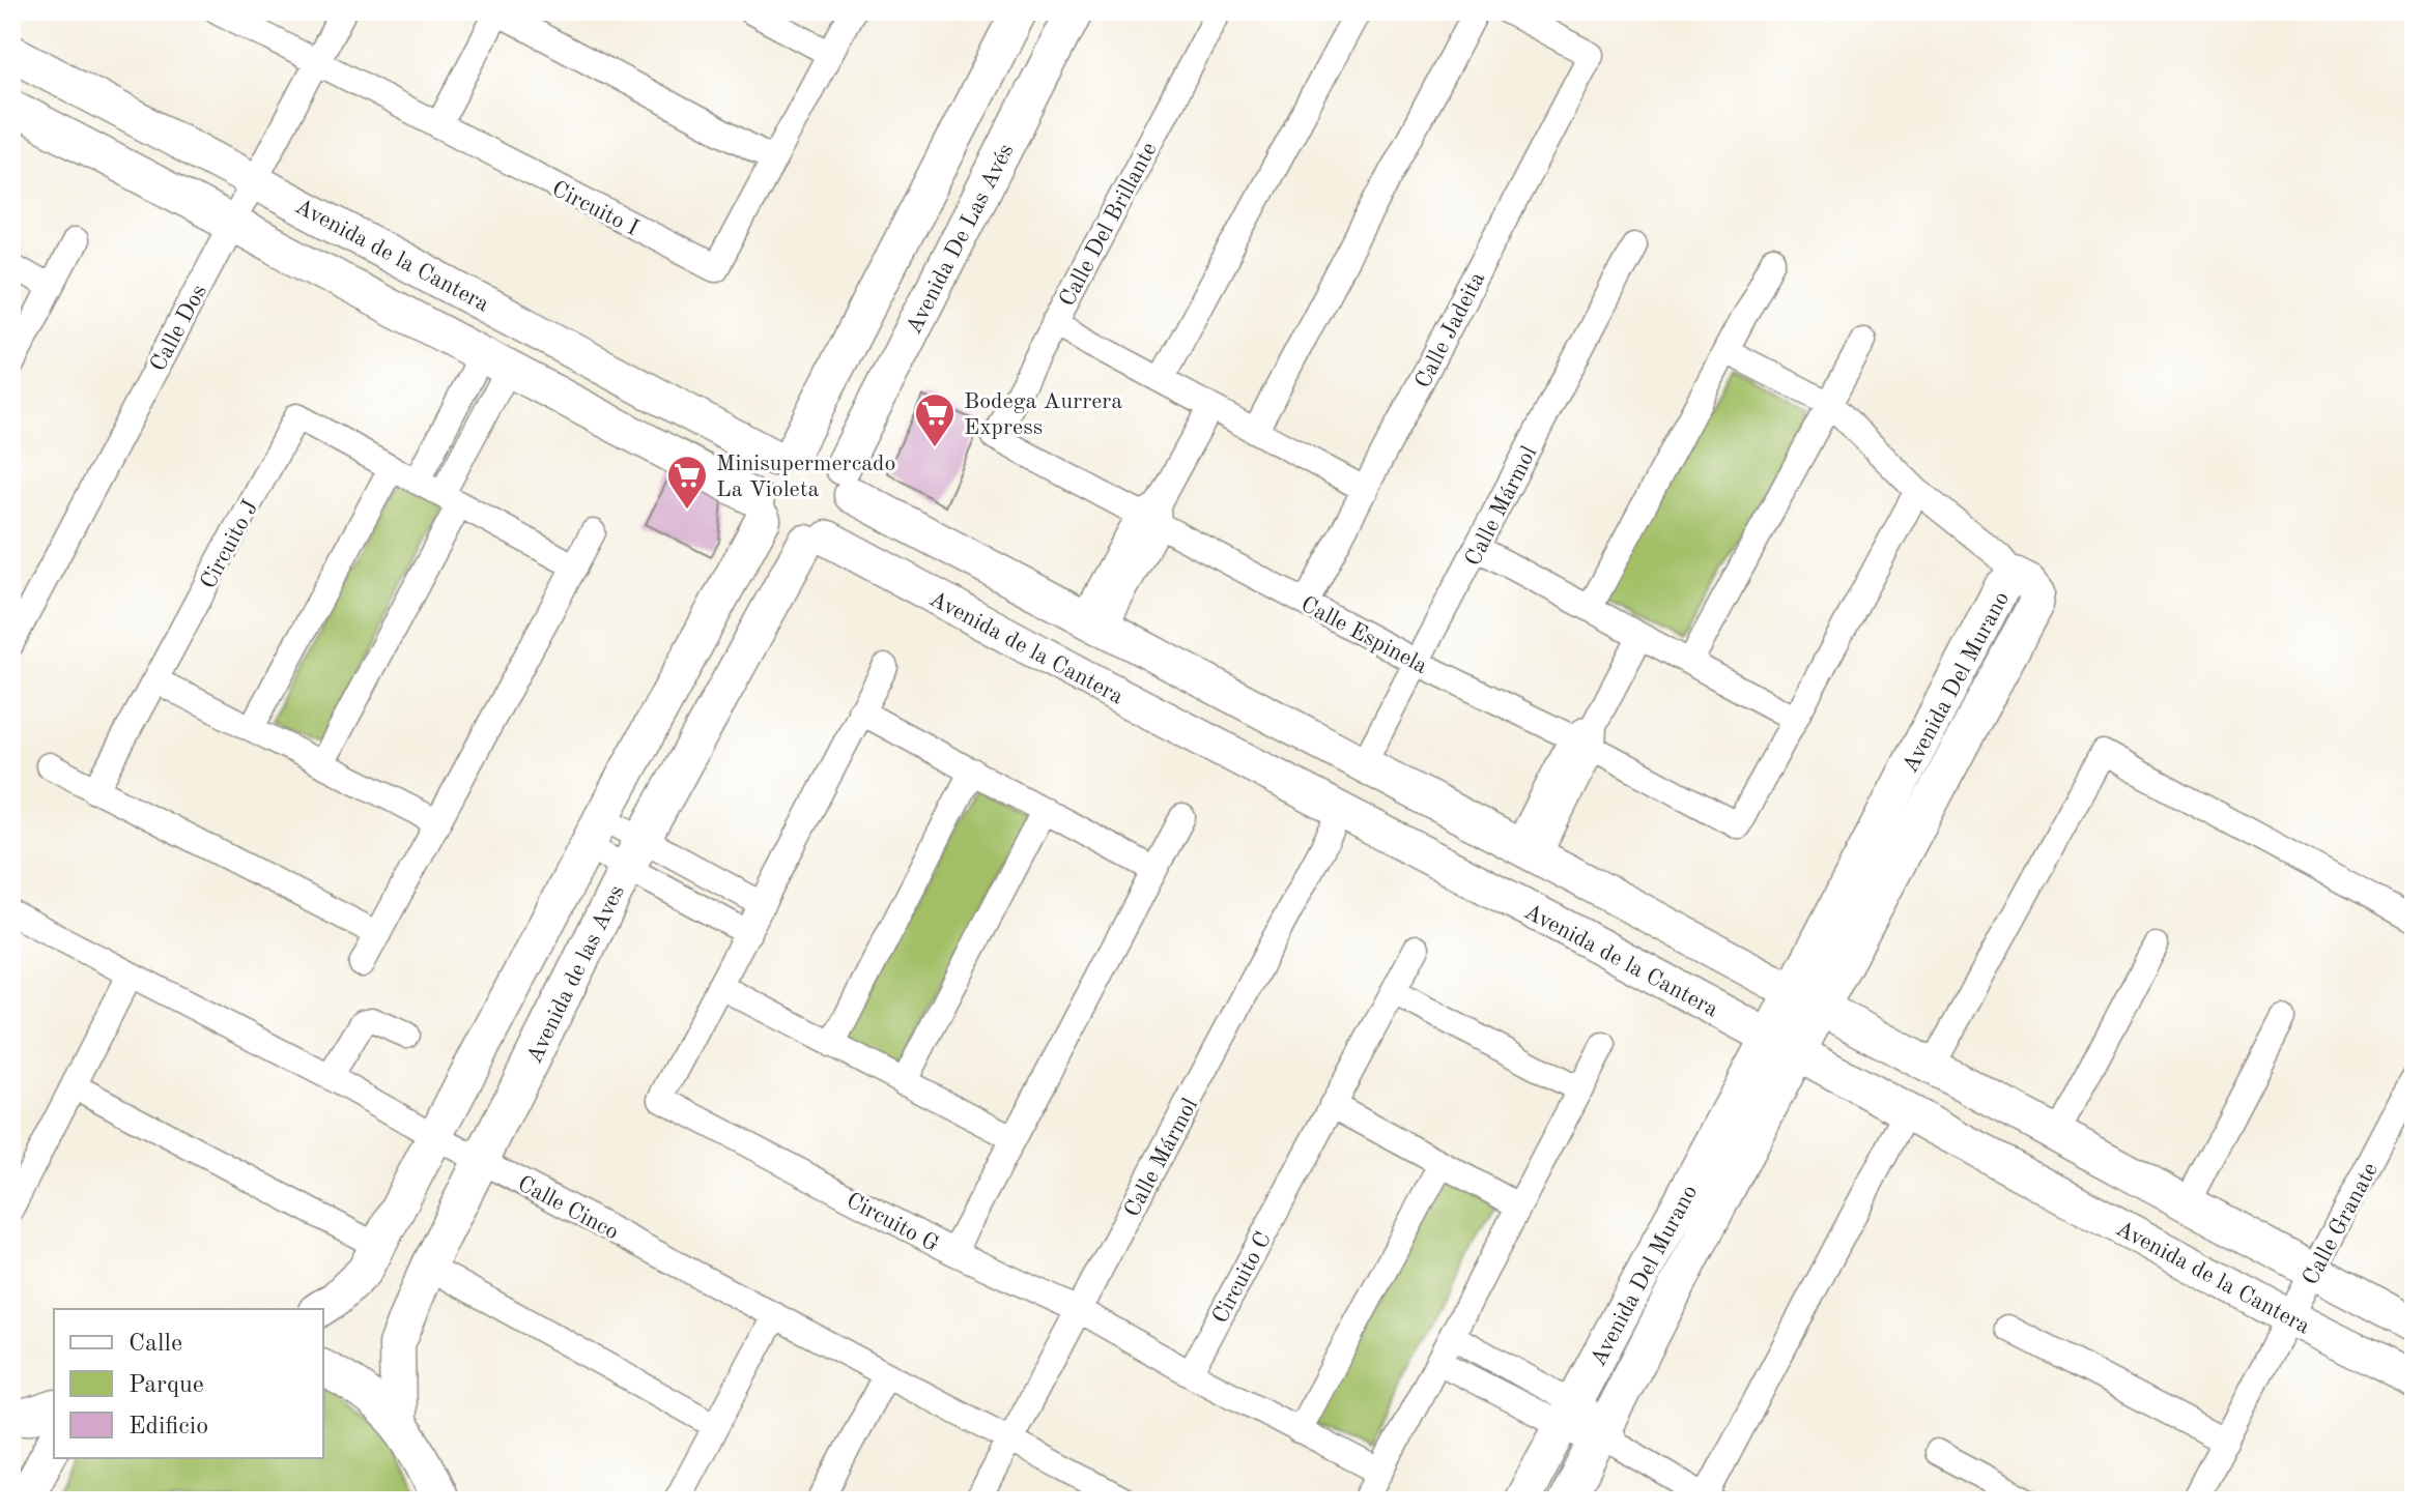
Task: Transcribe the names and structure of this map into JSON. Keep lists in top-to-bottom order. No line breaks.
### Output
{"streets":{"street":["Circuito I","Calle Del Brillante","Avenida De Las Avés","Avenida de la Cantera","Calle Dos","Calle Jadeita","Calle Mármol","Circuito J","Calle Espinela","Avenida Del Murano","Avenida de las Aves","Calle Cinco","Circuito G","Calle Granate","Circuito C"]},"crossings":[["Circuito I","Calle Dos"],["Calle Del Brillante","Calle Espinela"],["Avenida De Las Avés","Avenida de la Cantera"],["Avenida De Las Avés","Avenida de las Aves"],["Avenida de la Cantera","Calle Dos"],["Avenida de la Cantera","Calle Mármol"],["Avenida de la Cantera","Avenida Del Murano"],["Avenida de la Cantera","Avenida de las Aves"],["Avenida de la Cantera","Calle Granate"],["Calle Jadeita","Calle Espinela"],["Calle Mármol","Calle Espinela"],["Calle Mármol","Calle Cinco"],["Avenida de las Aves","Calle Cinco"]],"places":{"supermarket":["Bodega Aurrera Express","Minisupermercado La Violeta"]},"legend":["Calle","Parque","Edificio"]}
